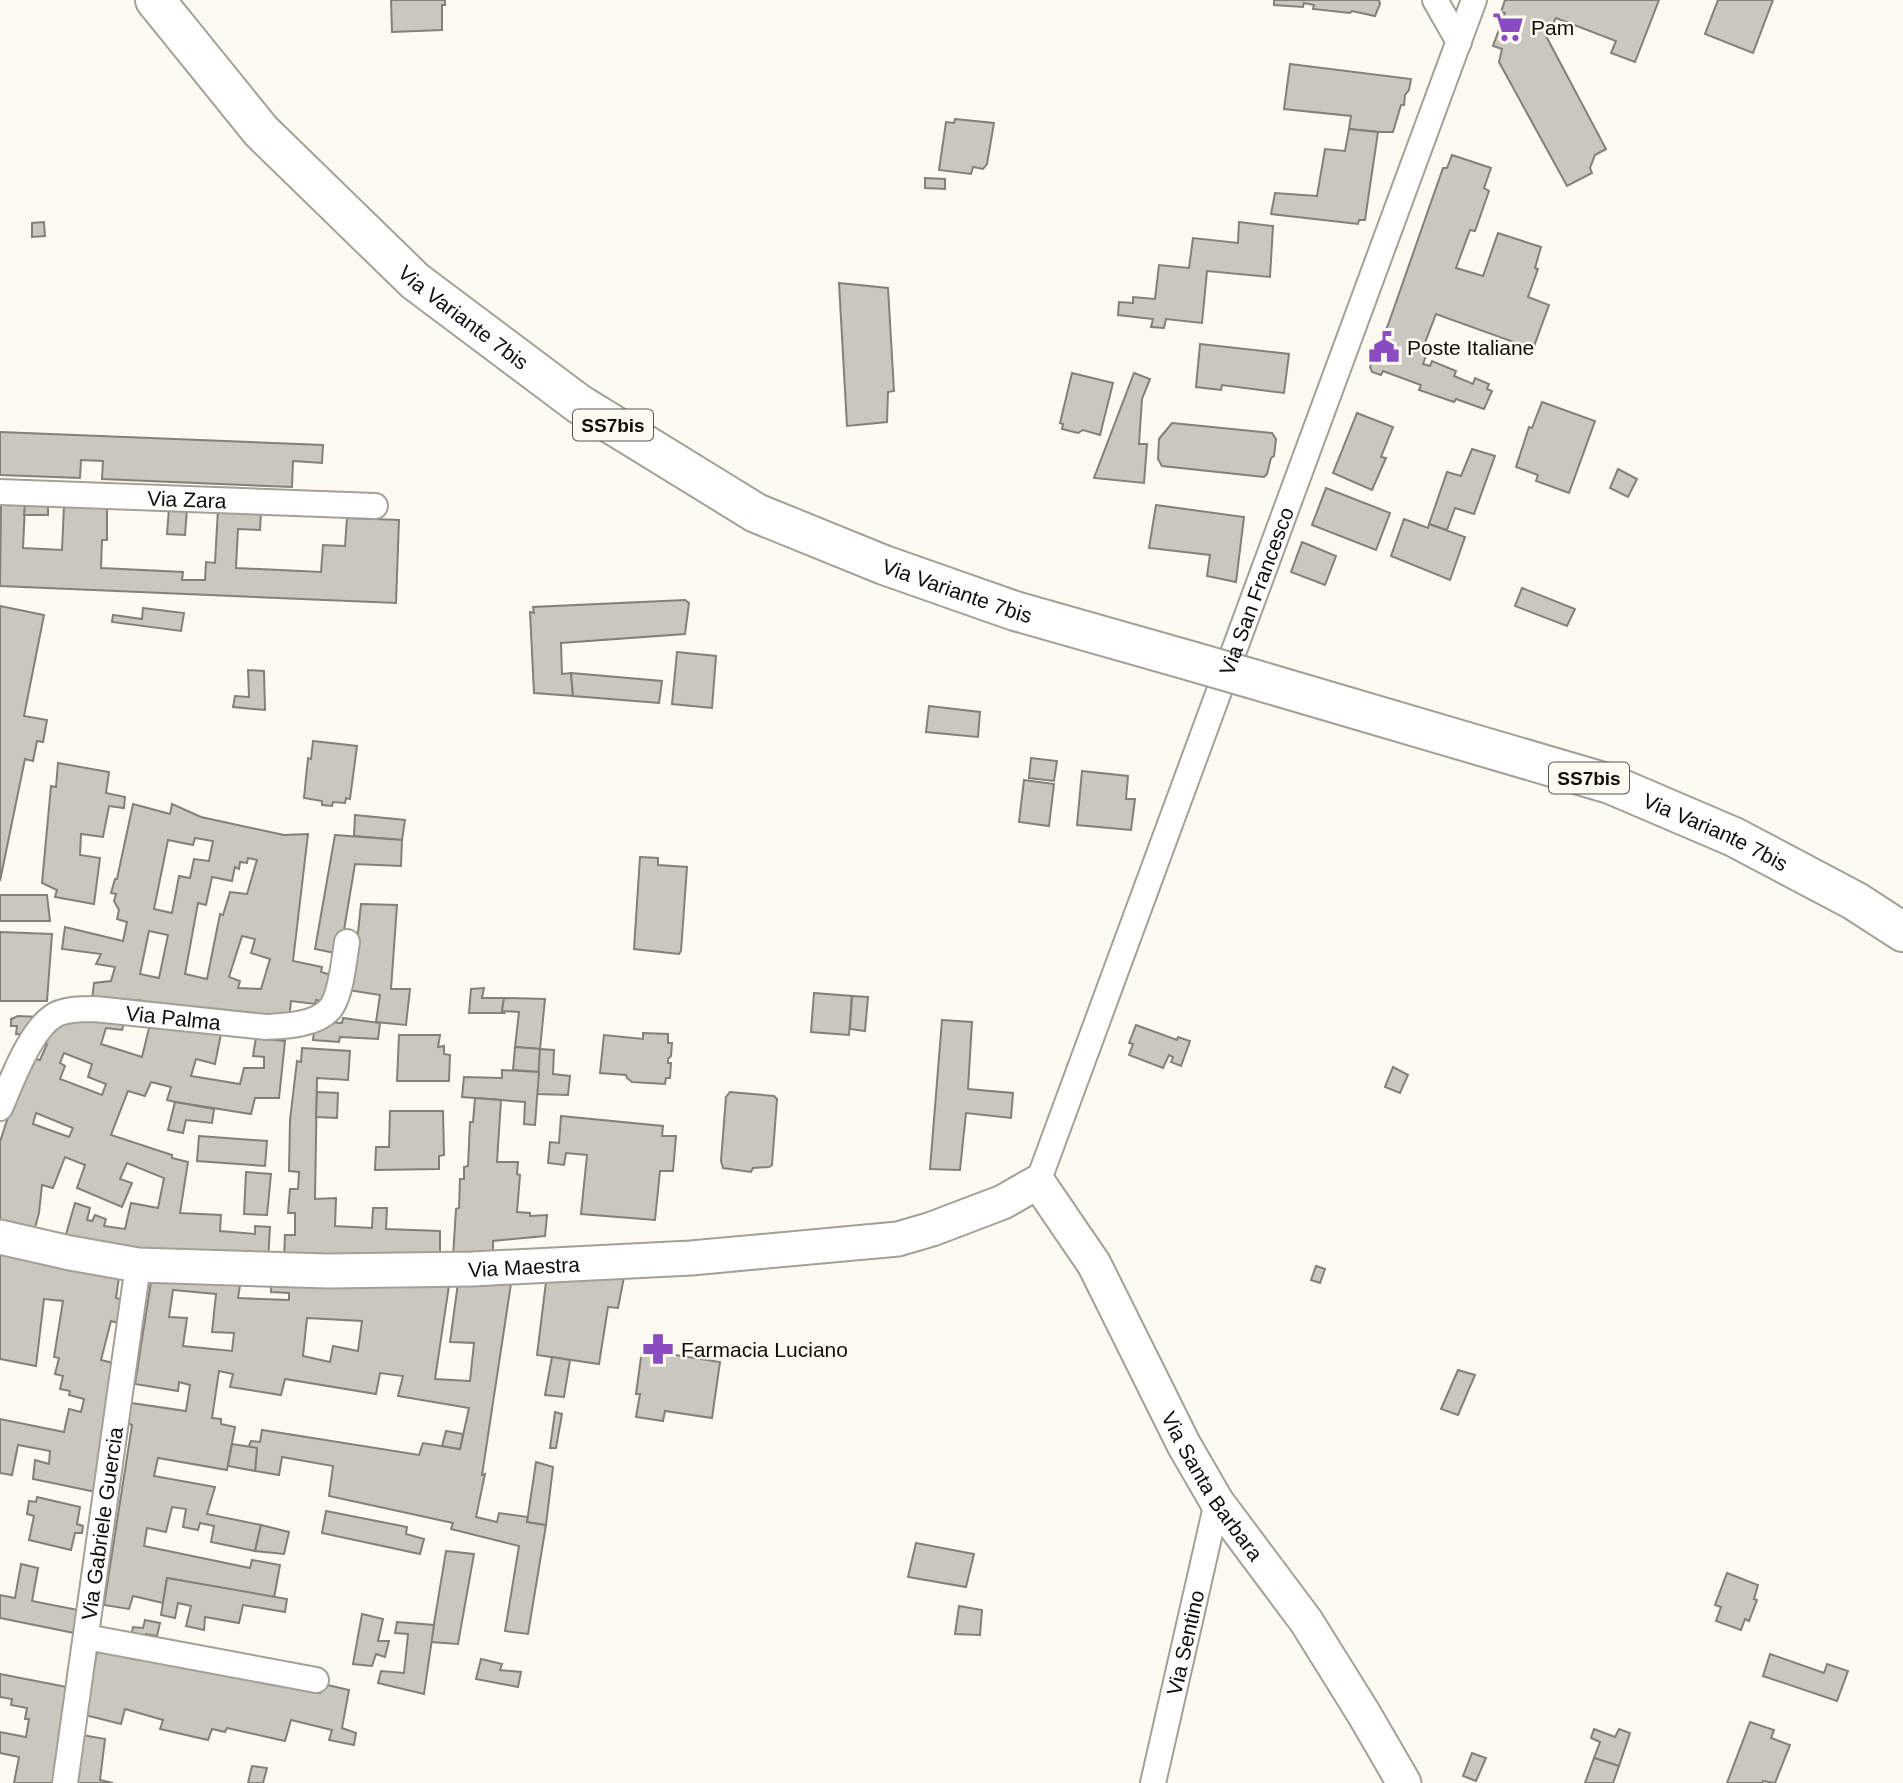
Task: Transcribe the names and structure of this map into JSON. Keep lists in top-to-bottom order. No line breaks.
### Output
{"streets":{"main road":["Via Variante 7bis","SS7bis"],"street":["Via Zara","Via San Francesco","Via Palma","Via Maestra","Via Santa Barbara","Via Gabriele Guercia","Via Sentino"]},"crossings":[["Via San Francesco","Via Maestra"],["Via San Francesco","Via Santa Barbara"],["Via Maestra","Via Santa Barbara"],["Via Maestra","Via Gabriele Guercia"],["Via Santa Barbara","Via Sentino"]],"places":{"supermarket":["Pam"],"public building":["Poste Italiane"],"pharmacy":["Farmacia Luciano"]}}
